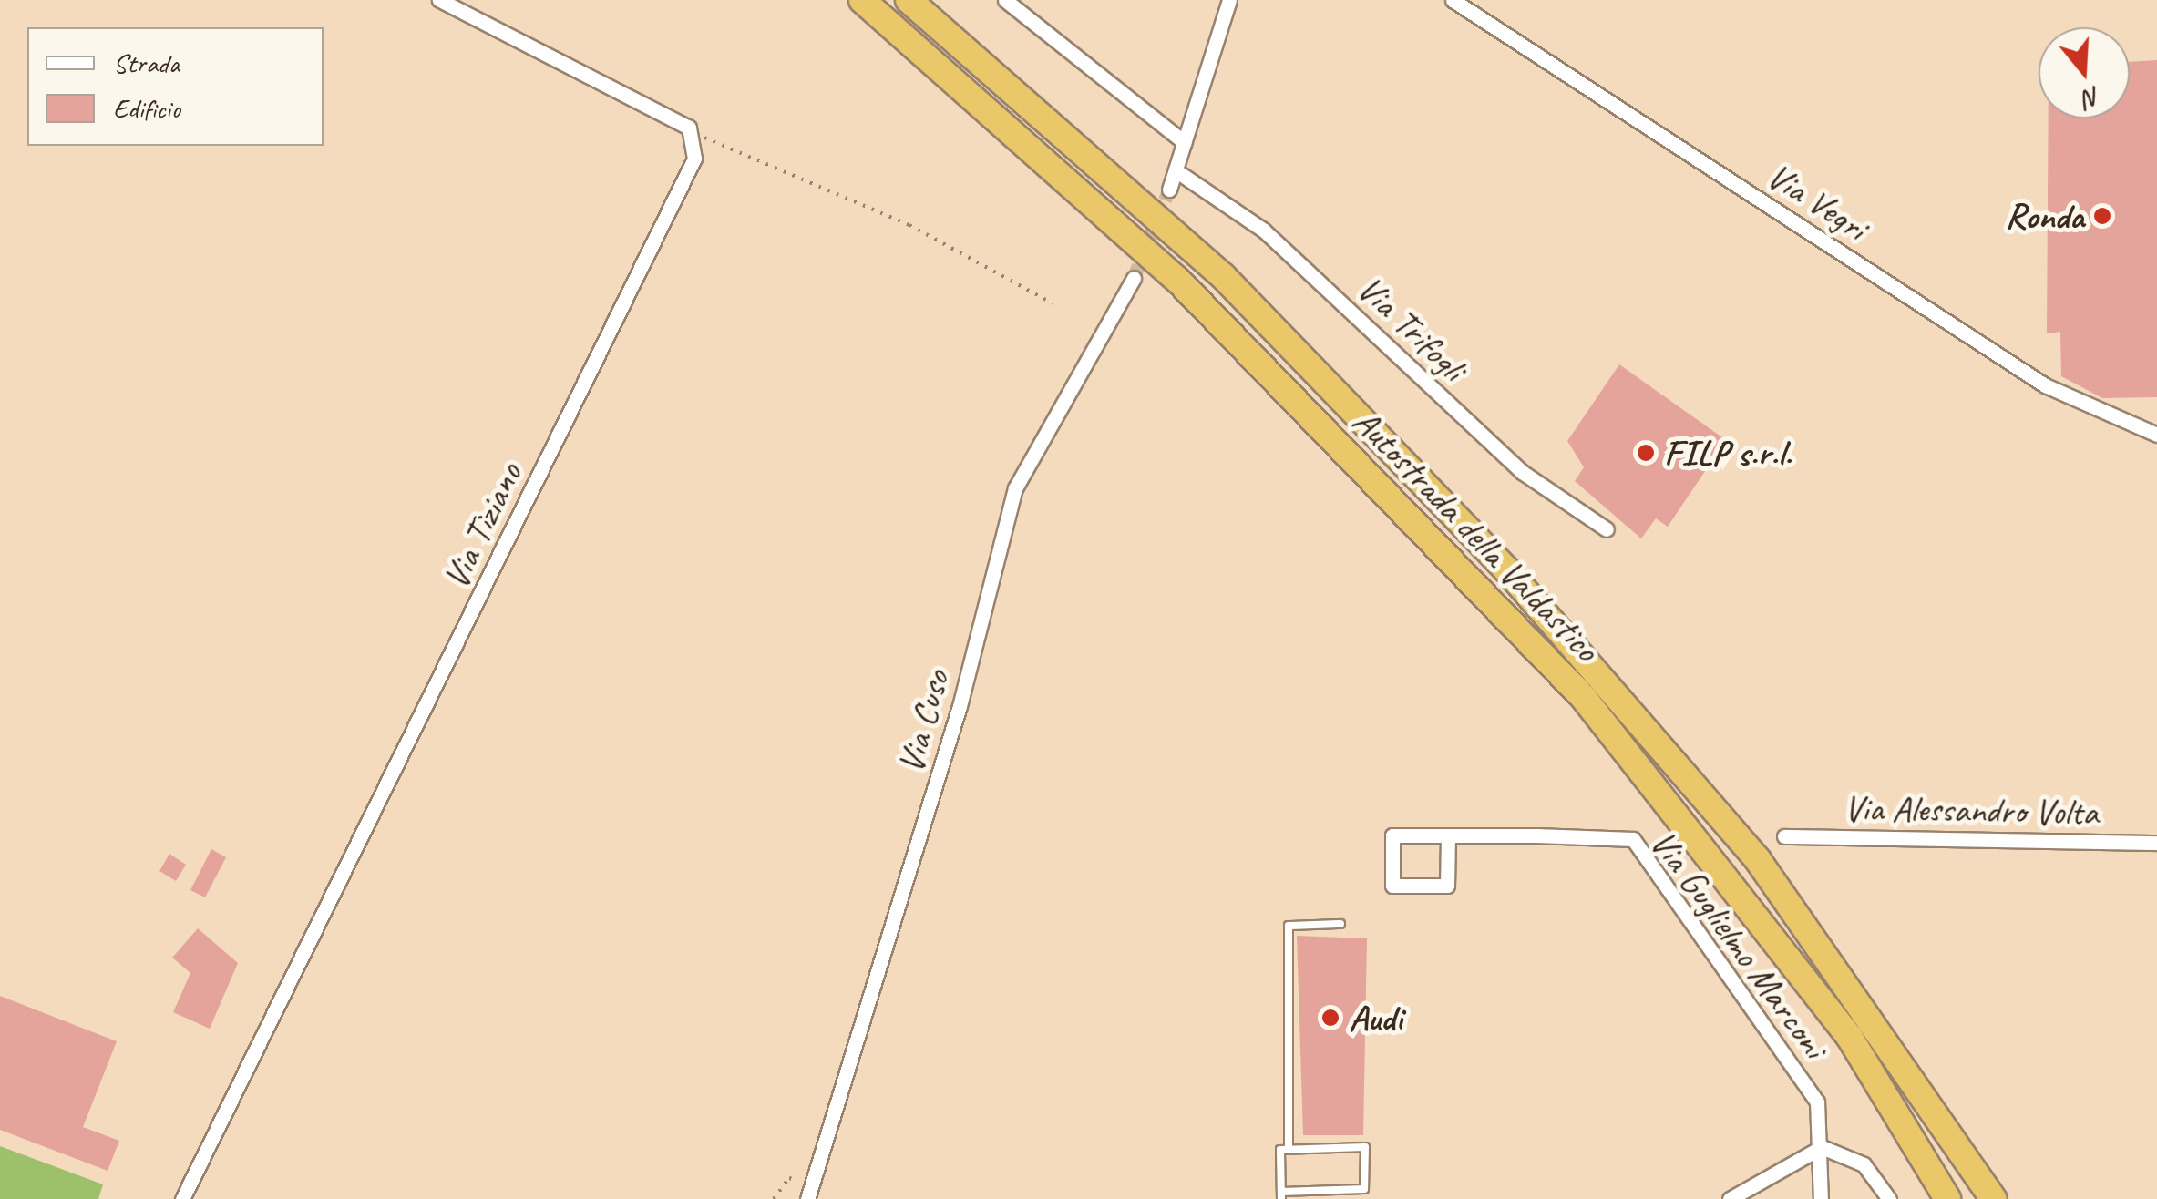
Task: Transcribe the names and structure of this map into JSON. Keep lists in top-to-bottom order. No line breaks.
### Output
{"streets":{"highway":["Autostrada della Valdastico"],"street":["Via Vegri","Via Trifogli","Via Tiziano","Via Cuso","Via Alessandro Volta","Via Guglielmo Marconi"]},"places":["Ronda","FILP s.r.l.","Audi"],"legend":["Strada","Edificio"],"north":"bottom"}
